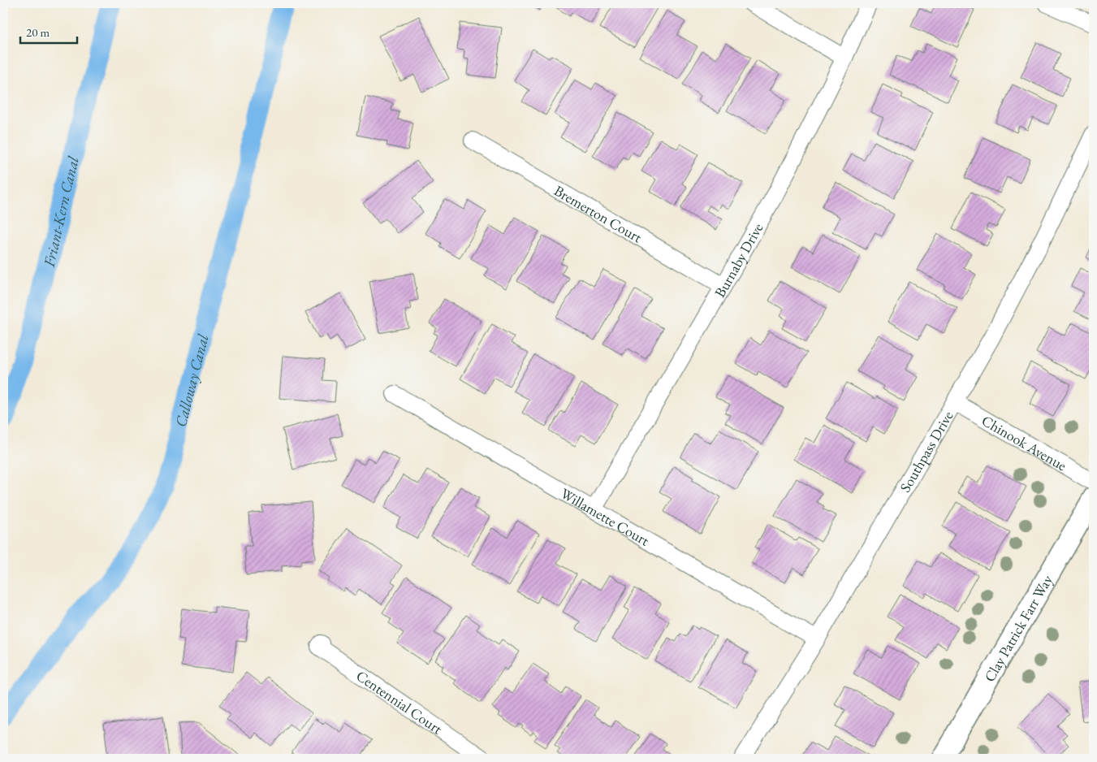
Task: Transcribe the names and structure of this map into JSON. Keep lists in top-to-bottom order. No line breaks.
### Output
{"streets":{"street":["Bremerton Court","Burnaby Drive","Chinook Avenue","Southpass Drive","Willamette Court","Clay Patrick Farr Way","Centennial Court"]},"crossings":[["Bremerton Court","Burnaby Drive"],["Burnaby Drive","Willamette Court"],["Chinook Avenue","Southpass Drive"],["Southpass Drive","Willamette Court"]],"water":["Friant-Kern Canal","Calloway Canal"],"scale_bar":"20 m"}
